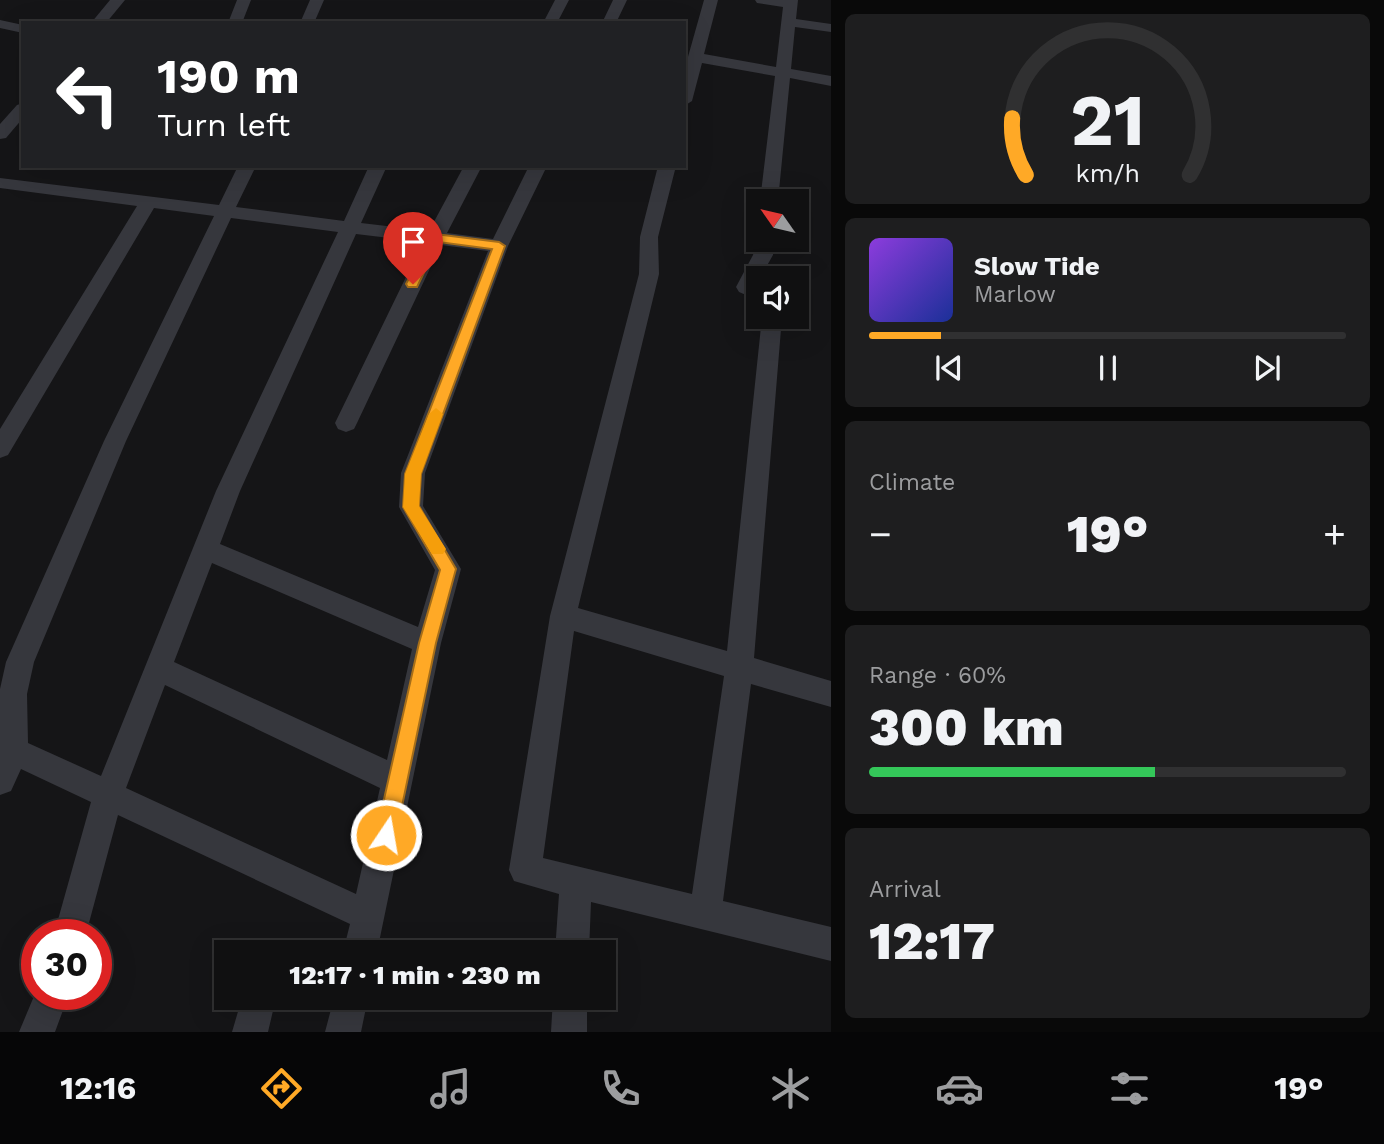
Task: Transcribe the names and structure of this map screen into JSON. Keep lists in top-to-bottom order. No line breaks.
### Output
{"north":"top left","page":{"turn":["190 m","Turn left"],"song":["Slow Tide","Marlow"],"tile":["Climate",["Range · 60%","300 km"],["Arrival","12:17"]],"heat":["−","19°","+"],"limit":"30","trip":"12:17 · 1 min · 230 m","tabs":["12:16","19°"],"gauge":["21","km/h"]}}
